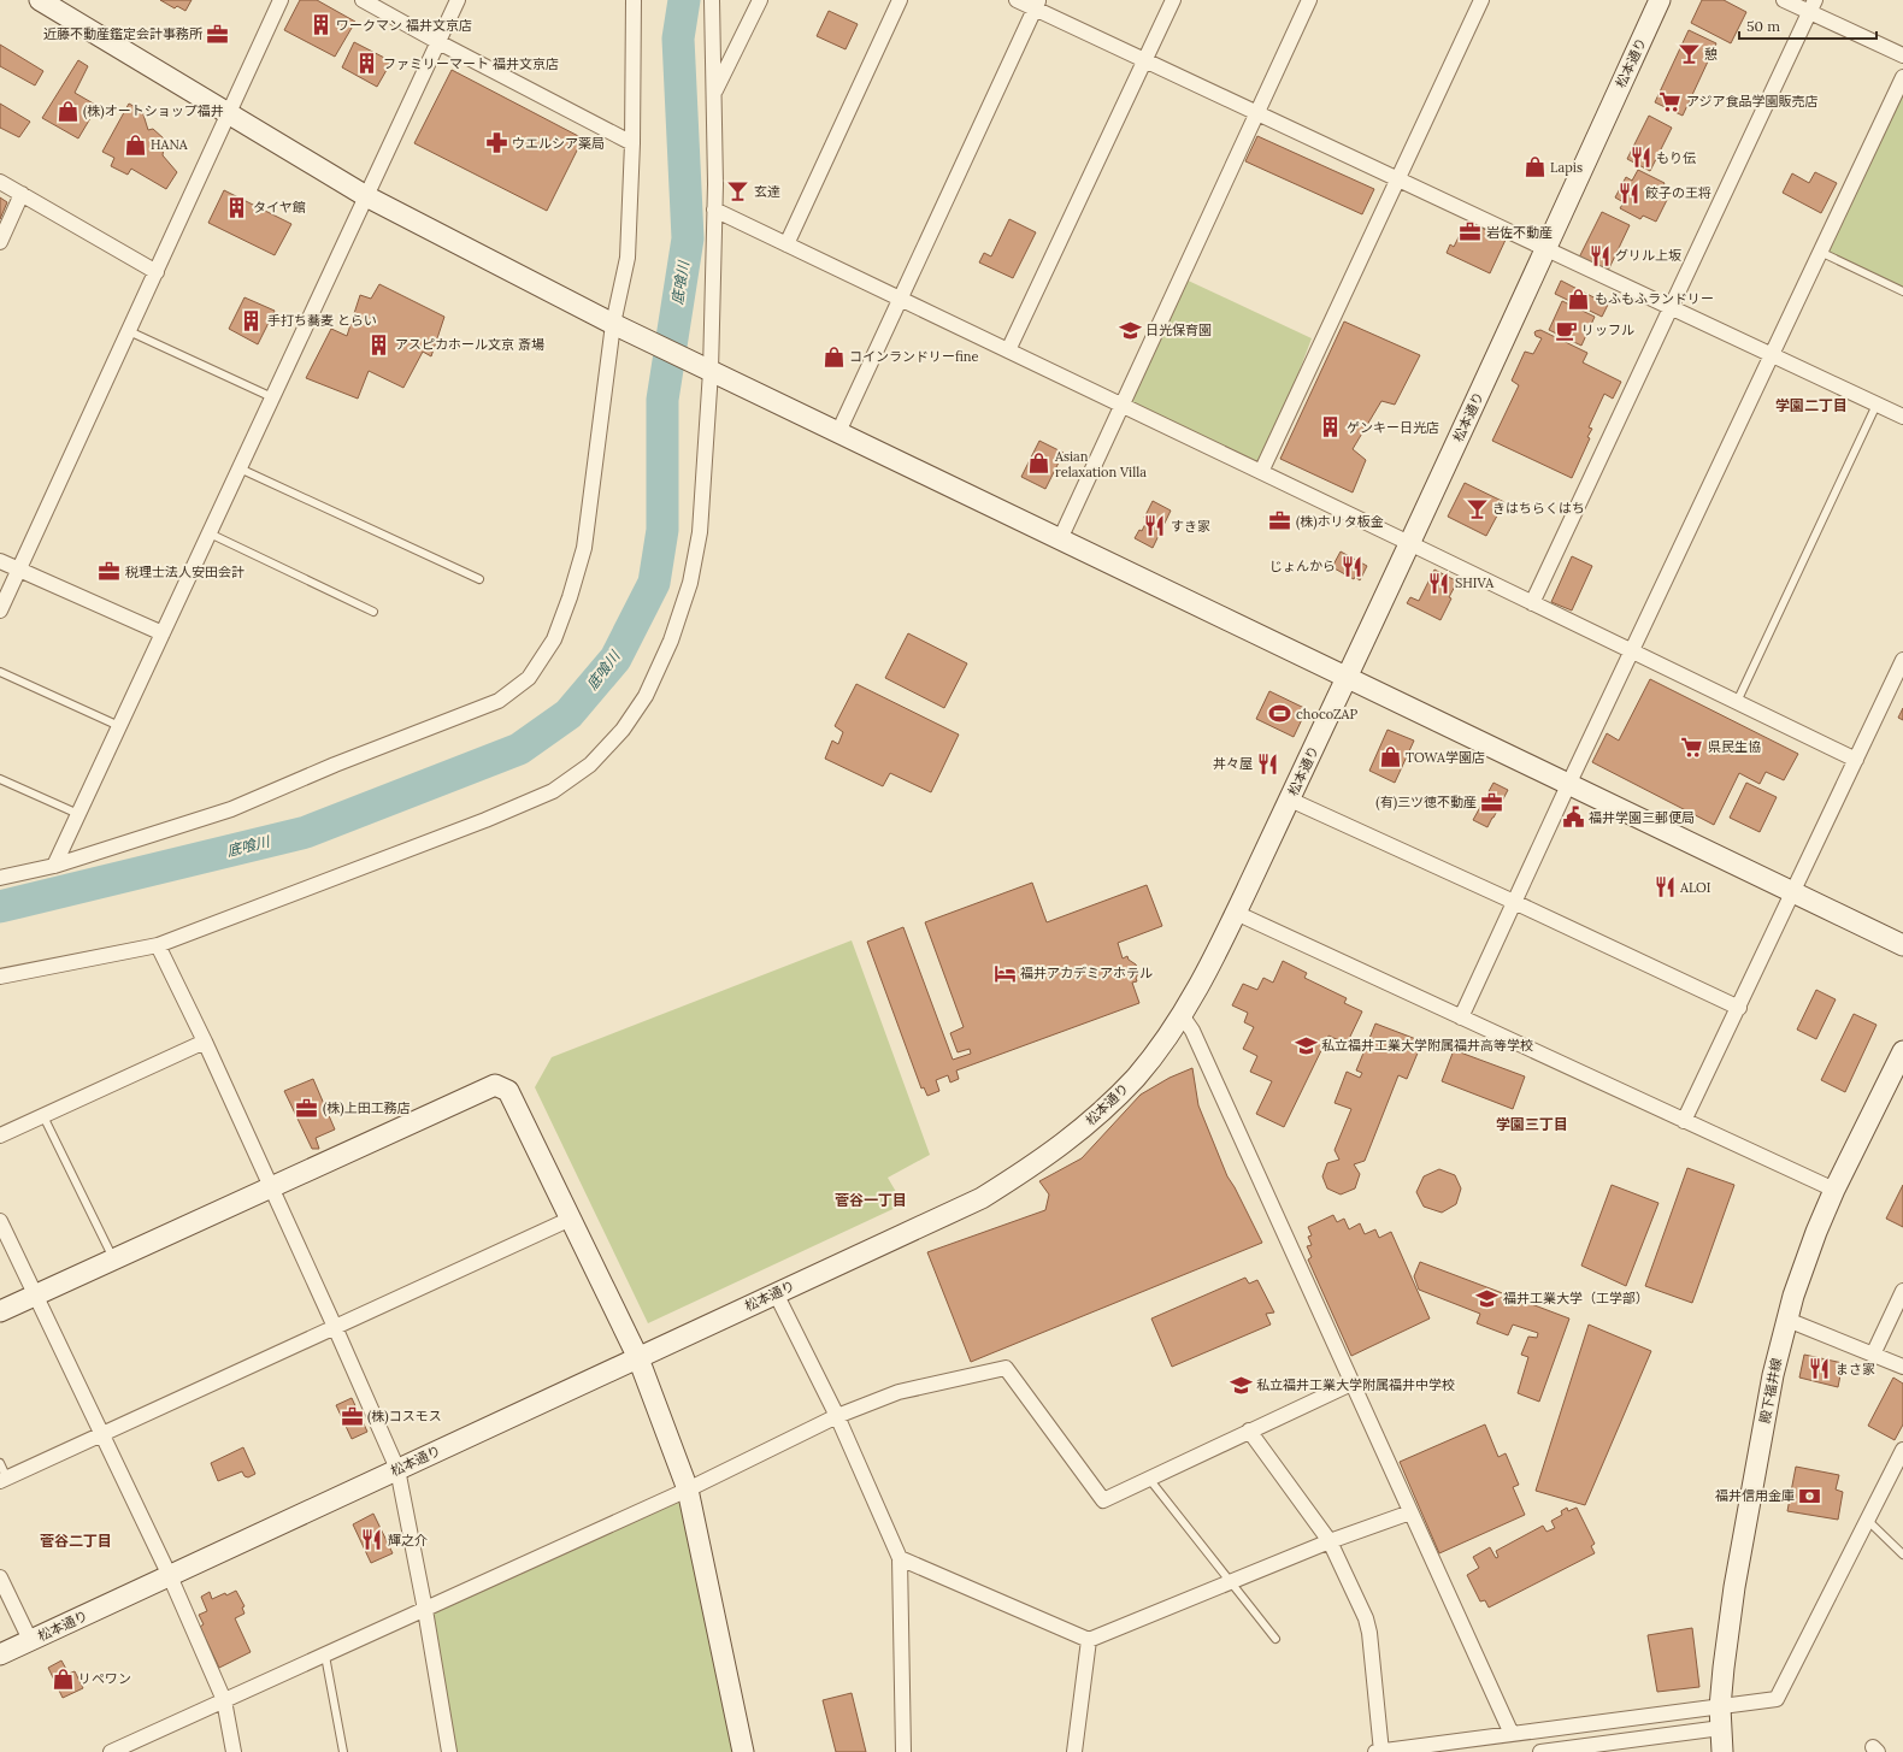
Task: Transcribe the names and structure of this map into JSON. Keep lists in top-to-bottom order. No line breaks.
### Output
{"streets":{"street":["松本通り","殿下福井線"]},"districts":["学園二丁目","学園三丁目","菅谷一丁目","菅谷二丁目"],"water":["底喰川"],"places":{"building":["ワークマン 福井文京店","ファミリーマート 福井文京店","タイヤ館","手打ち蕎麦 とらい","アスピカホール文京 斎場","ゲンキー日光店"],"office":["近藤不動産鑑定会計事務所","岩佐不動産","(株)ホリタ板金","税理士法人安田会計","(有)三ツ徳不動産","(株)上田工務店","(株)コスモス"],"bar":["憩","玄達","きはちらくはち"],"supermarket":["アジア食品学園販売店","県民生協"],"shop":["(株)オートショップ福井","HANA","Lapis","もふもふランドリー","コインランドリーfine","Asian relaxation Villa","TOWA学園店","リペワン"],"pharmacy":["ウエルシア薬局"],"restaurant":["もり伝","餃子の王将","グリル上坂","すき家","じょんから","SHIVA","丼々屋","ALOI","まさ家","輝之介"],"school or university":["日光保育園","私立福井工業大学附属福井高等学校","福井工業大学（工学部）","私立福井工業大学附属福井中学校"],"cafe":["リッフル"],"sports":["chocoZAP"],"public building":["福井学園三郵便局"],"hotel":["福井アカデミアホテル"],"bank":["福井信用金庫"]},"scale_bar":"50 m"}
